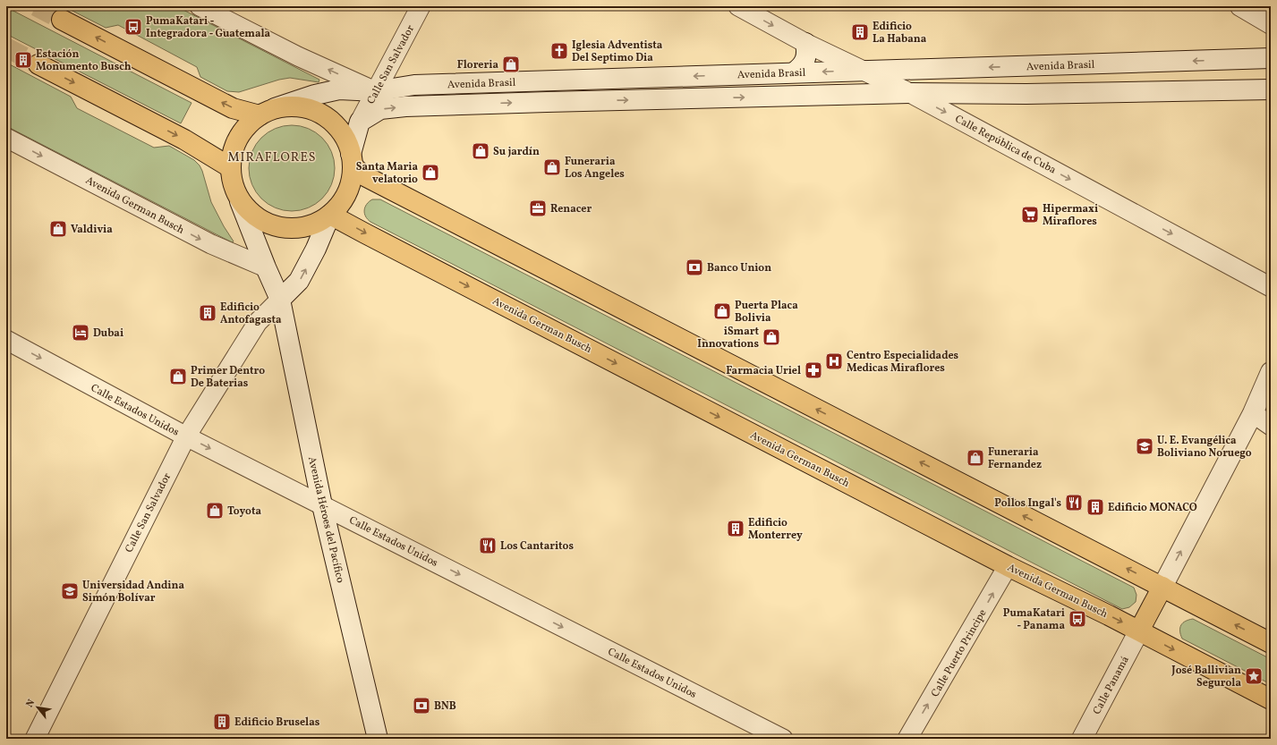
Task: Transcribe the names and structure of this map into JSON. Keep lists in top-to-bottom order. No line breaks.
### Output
{"streets":{"main road":["Avenida Brasil","Avenida German Busch","Avenida Héroes del Pacífico","Calle Panamá"],"street":["Calle San Salvador","Calle República de Cuba","Calle Estados Unidos","Calle Puerto Principe"]},"crossings":[["Calle San Salvador","Avenida Brasil"],["Calle San Salvador","Calle Estados Unidos"],["Calle San Salvador","Avenida Héroes del Pacífico"],["Avenida Brasil","Calle República de Cuba"],["Avenida Brasil","Avenida German Busch"],["Avenida Brasil","Avenida Héroes del Pacífico"],["Avenida German Busch","Avenida Héroes del Pacífico"],["Avenida German Busch","Calle Puerto Principe"],["Avenida German Busch","Calle Panamá"],["Calle Estados Unidos","Avenida Héroes del Pacífico"]],"one_way":["Calle República de Cuba","Avenida German Busch","Calle Estados Unidos","Calle Puerto Principe"],"districts":["MIRAFLORES"],"places":{"bus stop":["PumaKatari - Integradora - Guatemala","PumaKatari - Panama"],"building":["Edificio La Habana","Estación Monumento Busch","Edificio Antofagasta","Edificio MONACO","Edificio Monterrey","Edificio Bruselas"],"church":["Iglesia Adventista Del Septimo Dia"],"shop":["Floreria","Su jardín","Funeraria Los Angeles","Santa Maria velatorio","Valdivia","Puerta Placa Bolivia","iSmart Innovations","Primer Dentro De Baterias","Funeraria Fernandez","Toyota"],"office":["Renacer"],"supermarket":["Hipermaxi Miraflores"],"bank":["Banco Union","BNB"],"hotel":["Dubai"],"hospital":["Centro Especialidades Medicas Miraflores"],"pharmacy":["Farmacia Uriel"],"school or university":["U. E. Evangélica Boliviano Noruego","Universidad Andina Simón Bolívar"],"restaurant":["Pollos Ingal's","Los Cantaritos"],"place":["José Ballivian Segurola"]},"north":"top left"}
